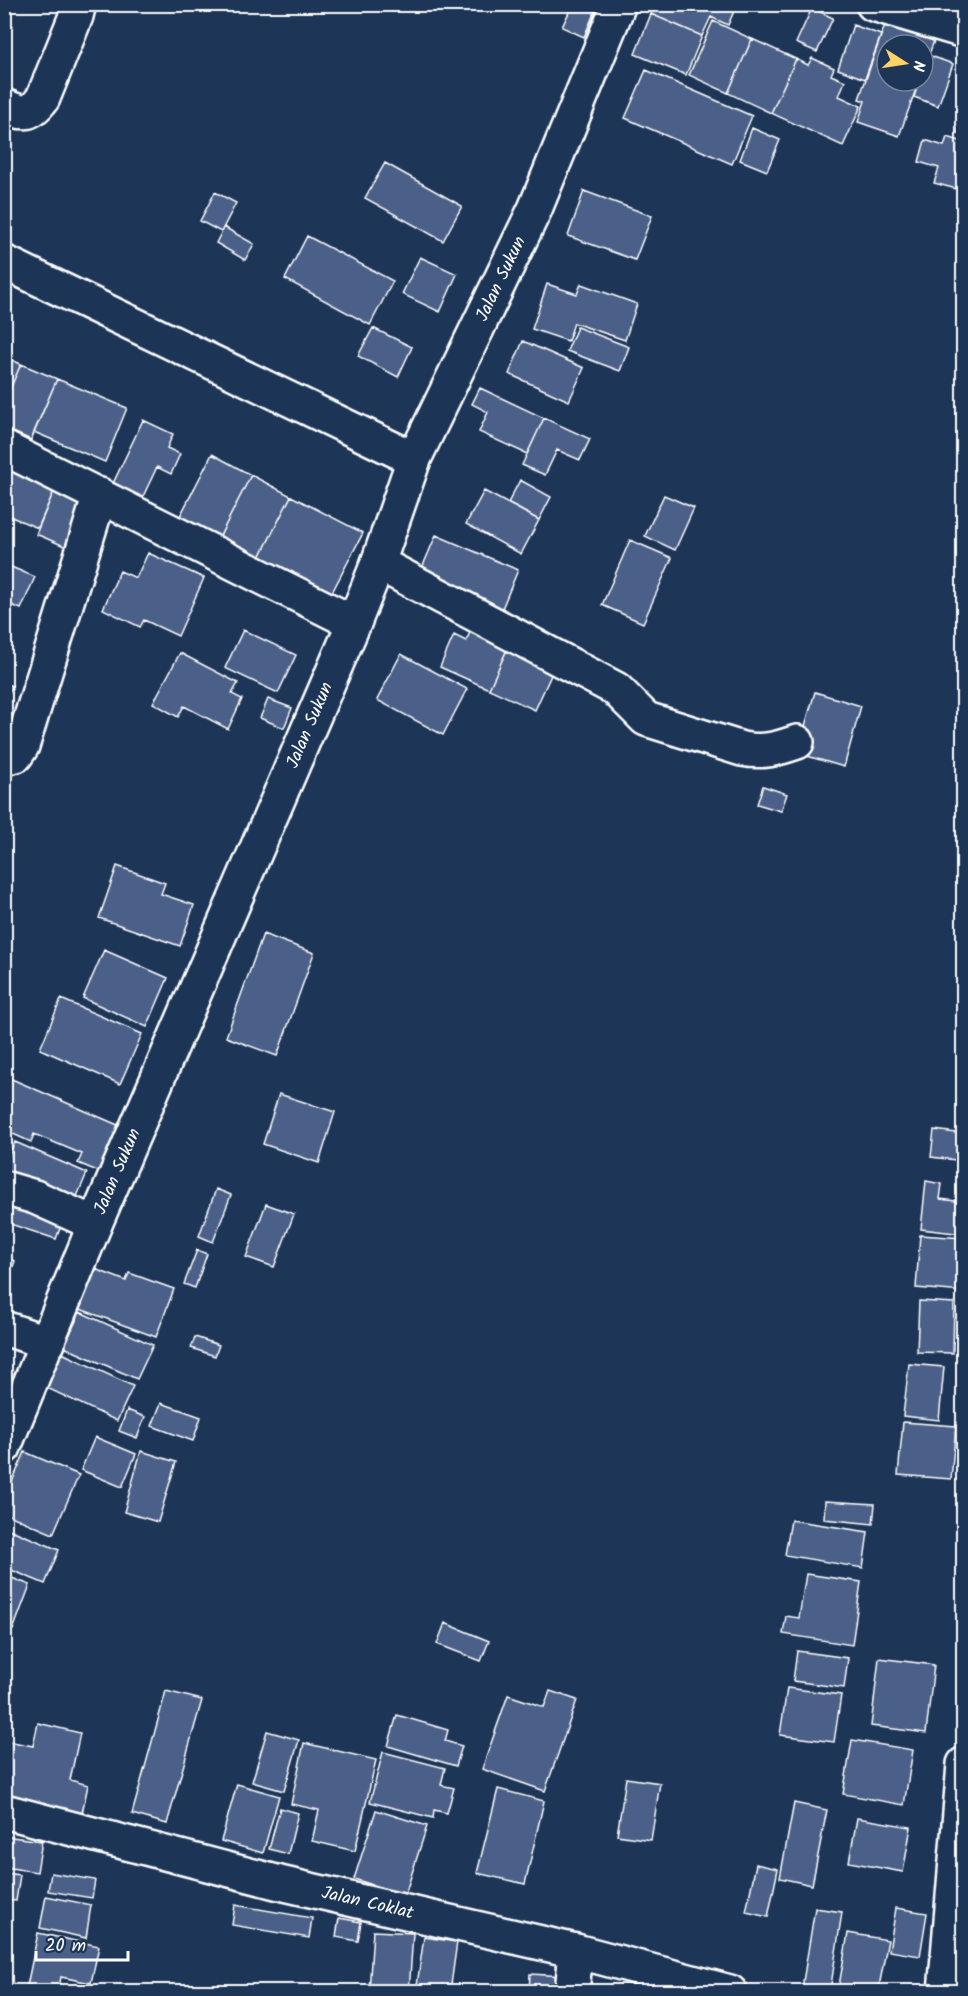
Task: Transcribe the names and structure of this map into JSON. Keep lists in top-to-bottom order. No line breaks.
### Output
{"streets":{"street":["Jalan Sukun","Jalan Coklat"]},"scale_bar":"20 m","north":"right"}
